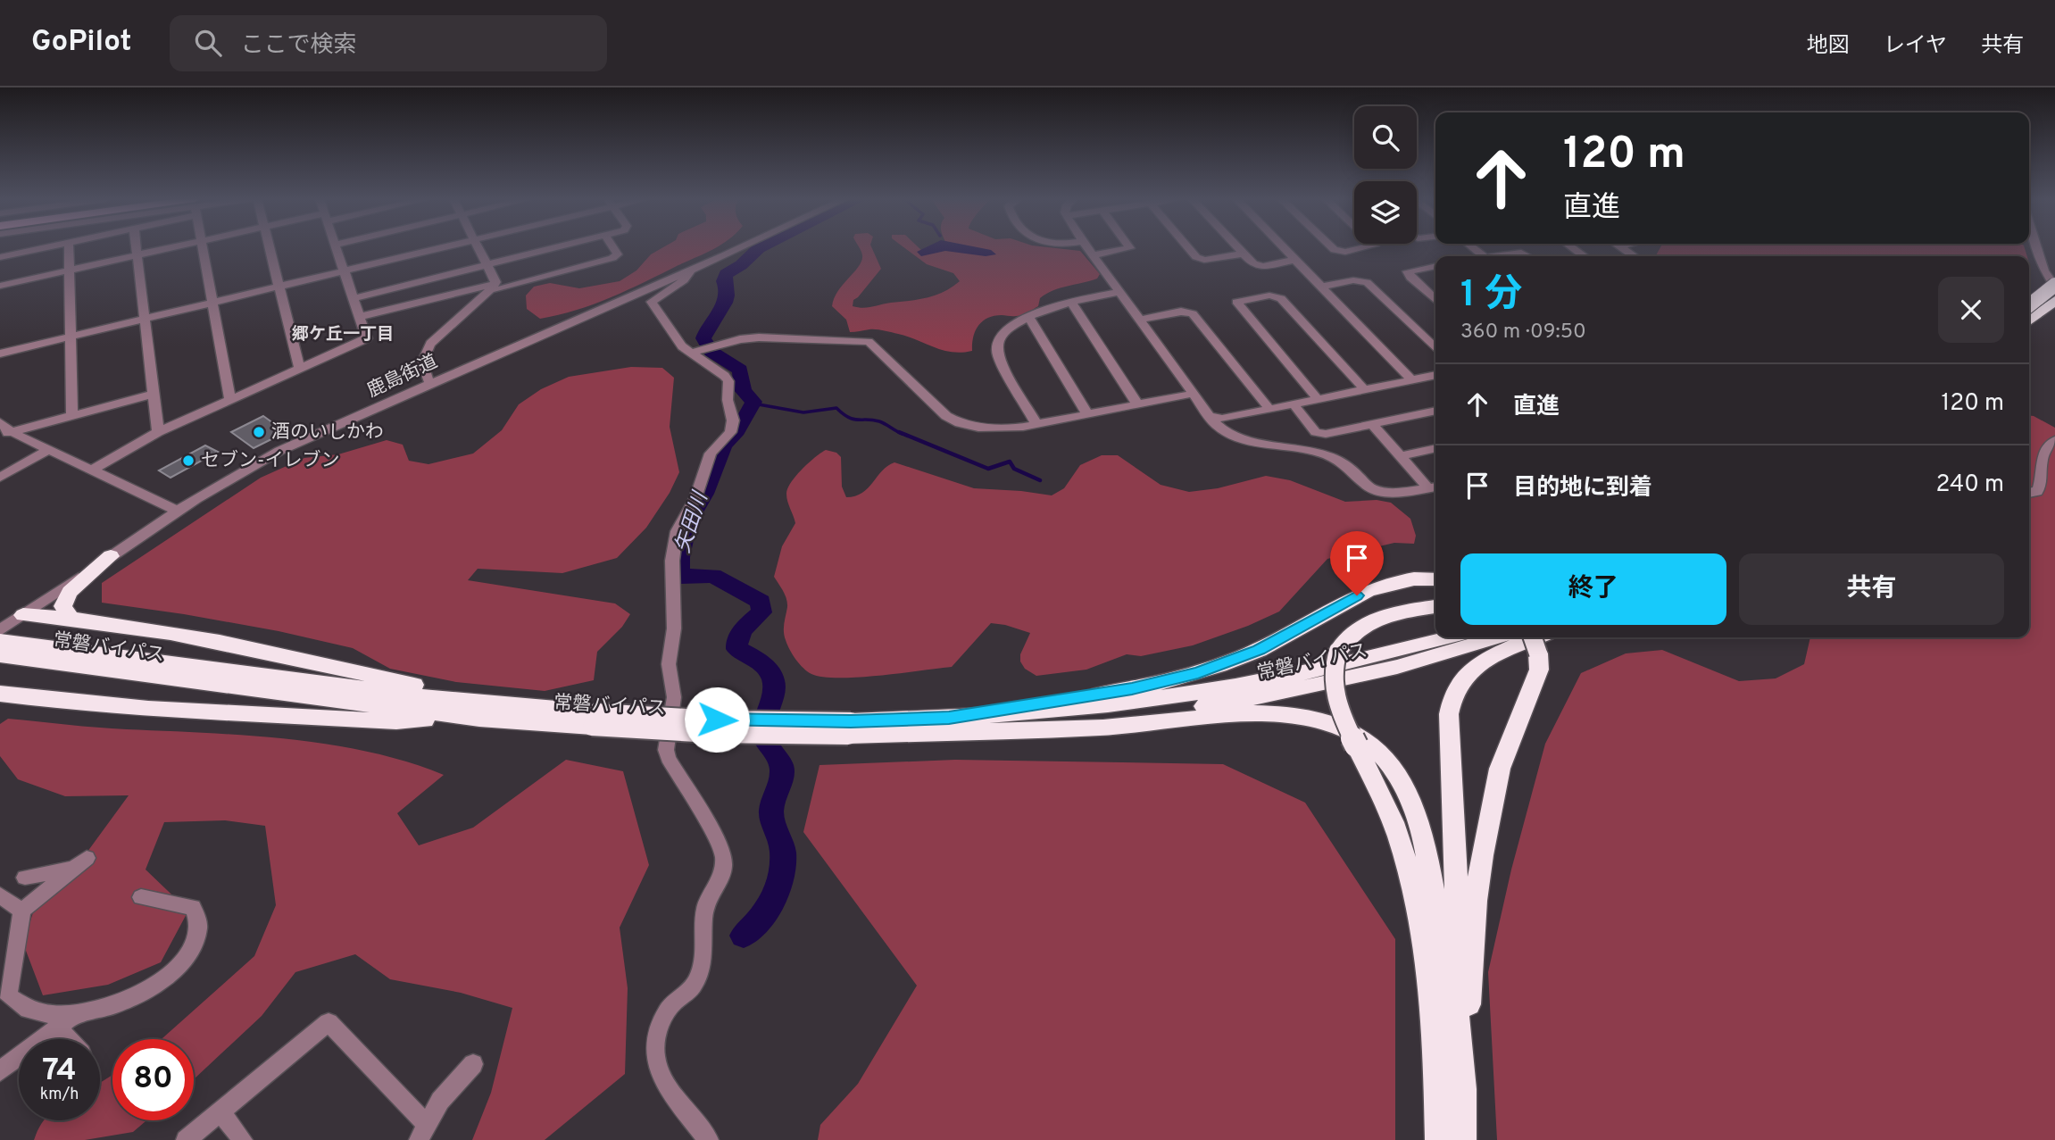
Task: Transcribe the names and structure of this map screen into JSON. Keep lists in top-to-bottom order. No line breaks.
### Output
{"streets":{"highway":["常磐バイパス"],"street":["鹿島街道"]},"crossings":[["鹿島街道","常磐バイパス"]],"districts":["郷ケ丘一丁目"],"water":["矢田川"],"places":["酒のいしかわ","セブン-イレブン"],"page":{"header":"GoPilot","search":"ここで検索","nav":["地図","レイヤ","共有"],"turn":["120 m","直進"],"heading":["1 分","360 m · 09:50"],"list":[{"name":"直進","value":"120 m"},{"name":"目的地に到着","value":"240 m"}],"buttons":["終了","共有"],"speed":"74 km/h","limit":"80"}}
